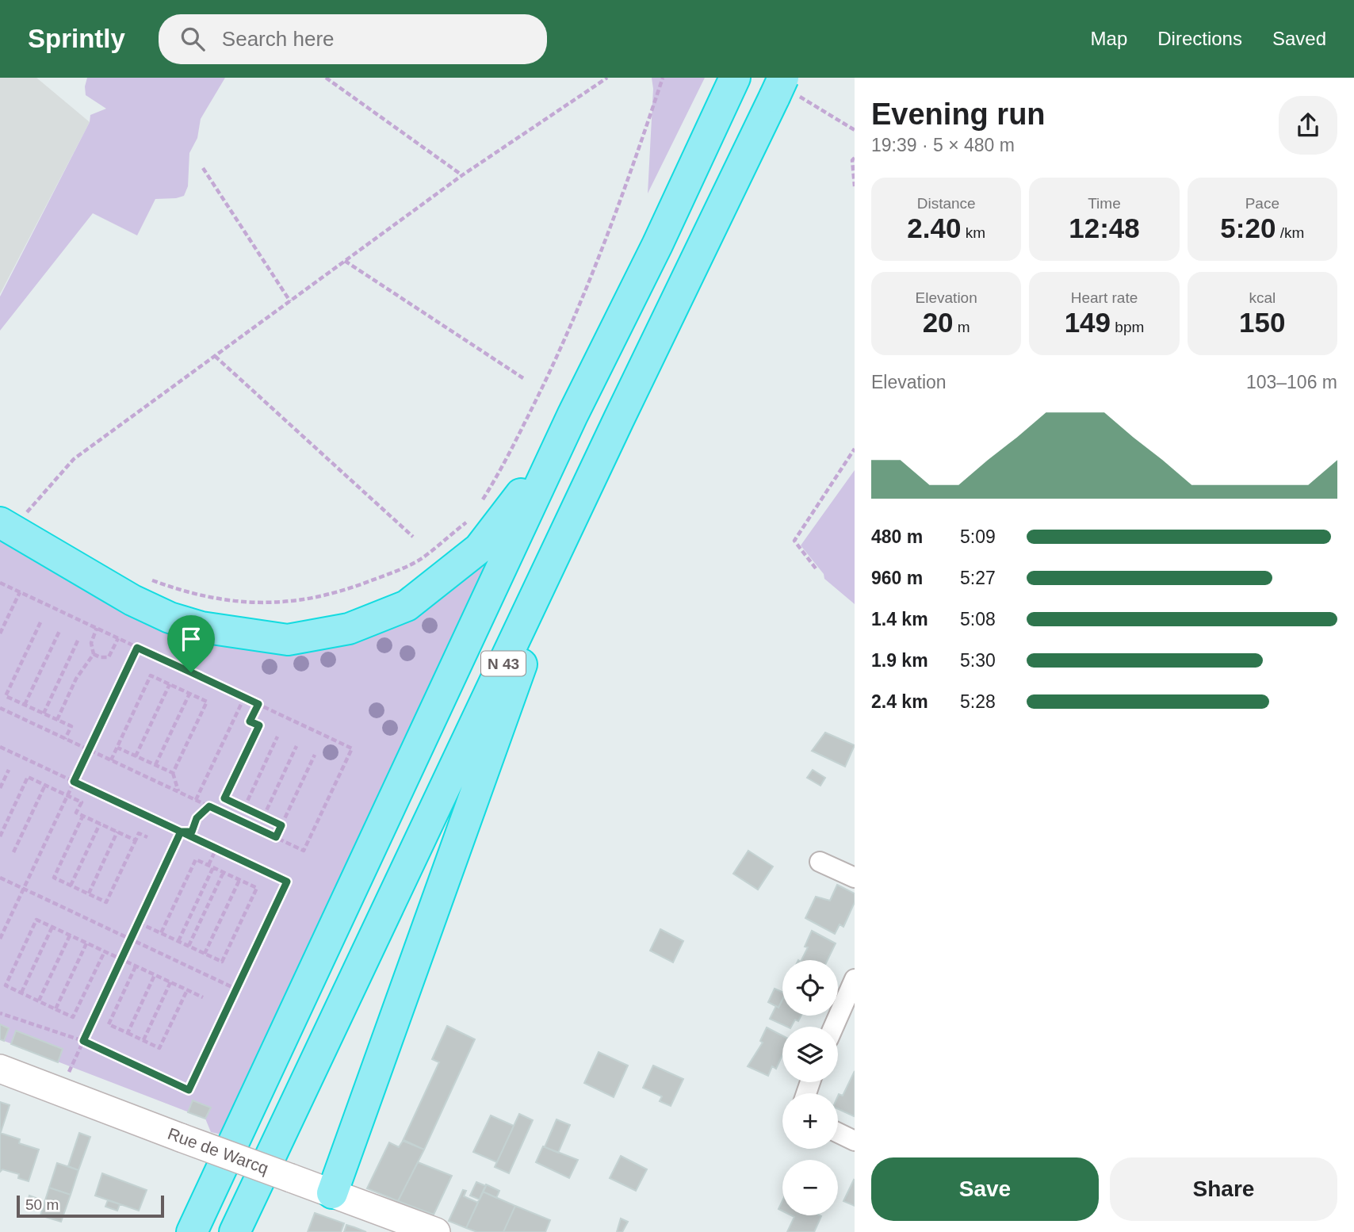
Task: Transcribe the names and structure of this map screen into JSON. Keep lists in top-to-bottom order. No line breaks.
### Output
{"streets":{"highway":["N 43"],"main road":["Rue de Warcq"]},"scale_bar":"50 m","page":{"header":"Sprintly","search":"Search here","nav":["Map","Directions","Saved"],"heading":["Evening run","19:39 · 5 × 480 m"],"stats":[["Distance","2.40 km"],["Time","12:48"],["Pace","5:20 /km"],["Elevation","20 m"],["Heart rate","149 bpm"],["kcal","150"]],"chart":["Elevation","103–106 m"],"list":[{"name":"480 m","note":"5:09"},{"name":"960 m","note":"5:27"},{"name":"1.4 km","note":"5:08"},{"name":"1.9 km","note":"5:30"},{"name":"2.4 km","note":"5:28"}],"map_buttons":["+","−"],"buttons":["Save","Share"],"scale":"50 m"}}
